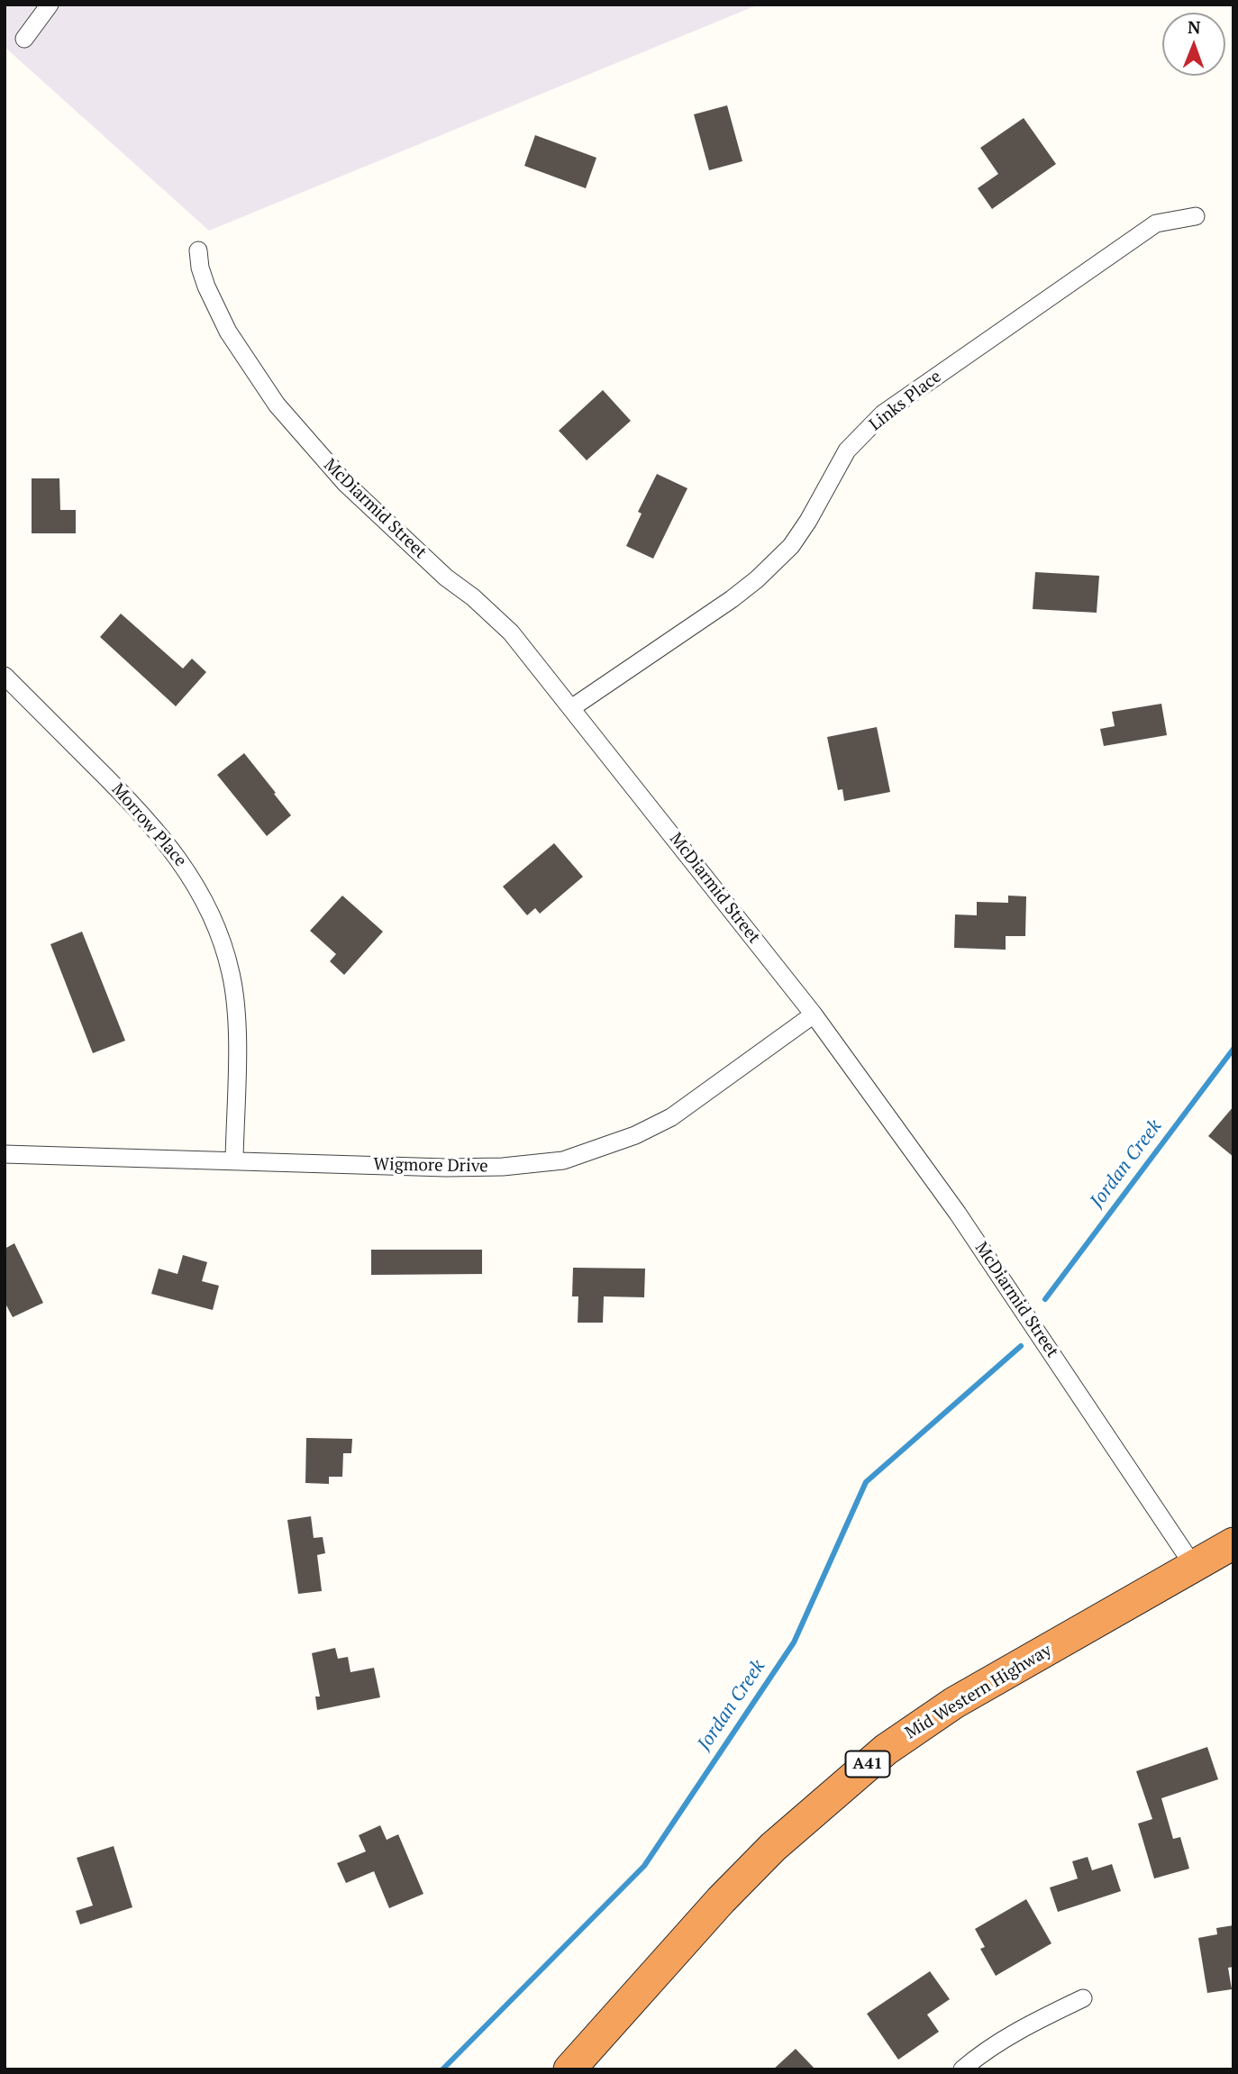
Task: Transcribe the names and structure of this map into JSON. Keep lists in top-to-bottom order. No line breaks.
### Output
{"streets":{"highway":["Mid Western Highway","A41"],"street":["Links Place","McDiarmid Street","Morrow Place","Wigmore Drive"]},"crossings":[["Links Place","McDiarmid Street"],["McDiarmid Street","Wigmore Drive"],["McDiarmid Street","Mid Western Highway"],["Morrow Place","Wigmore Drive"]],"water":["Jordan Creek"],"north":"top"}
